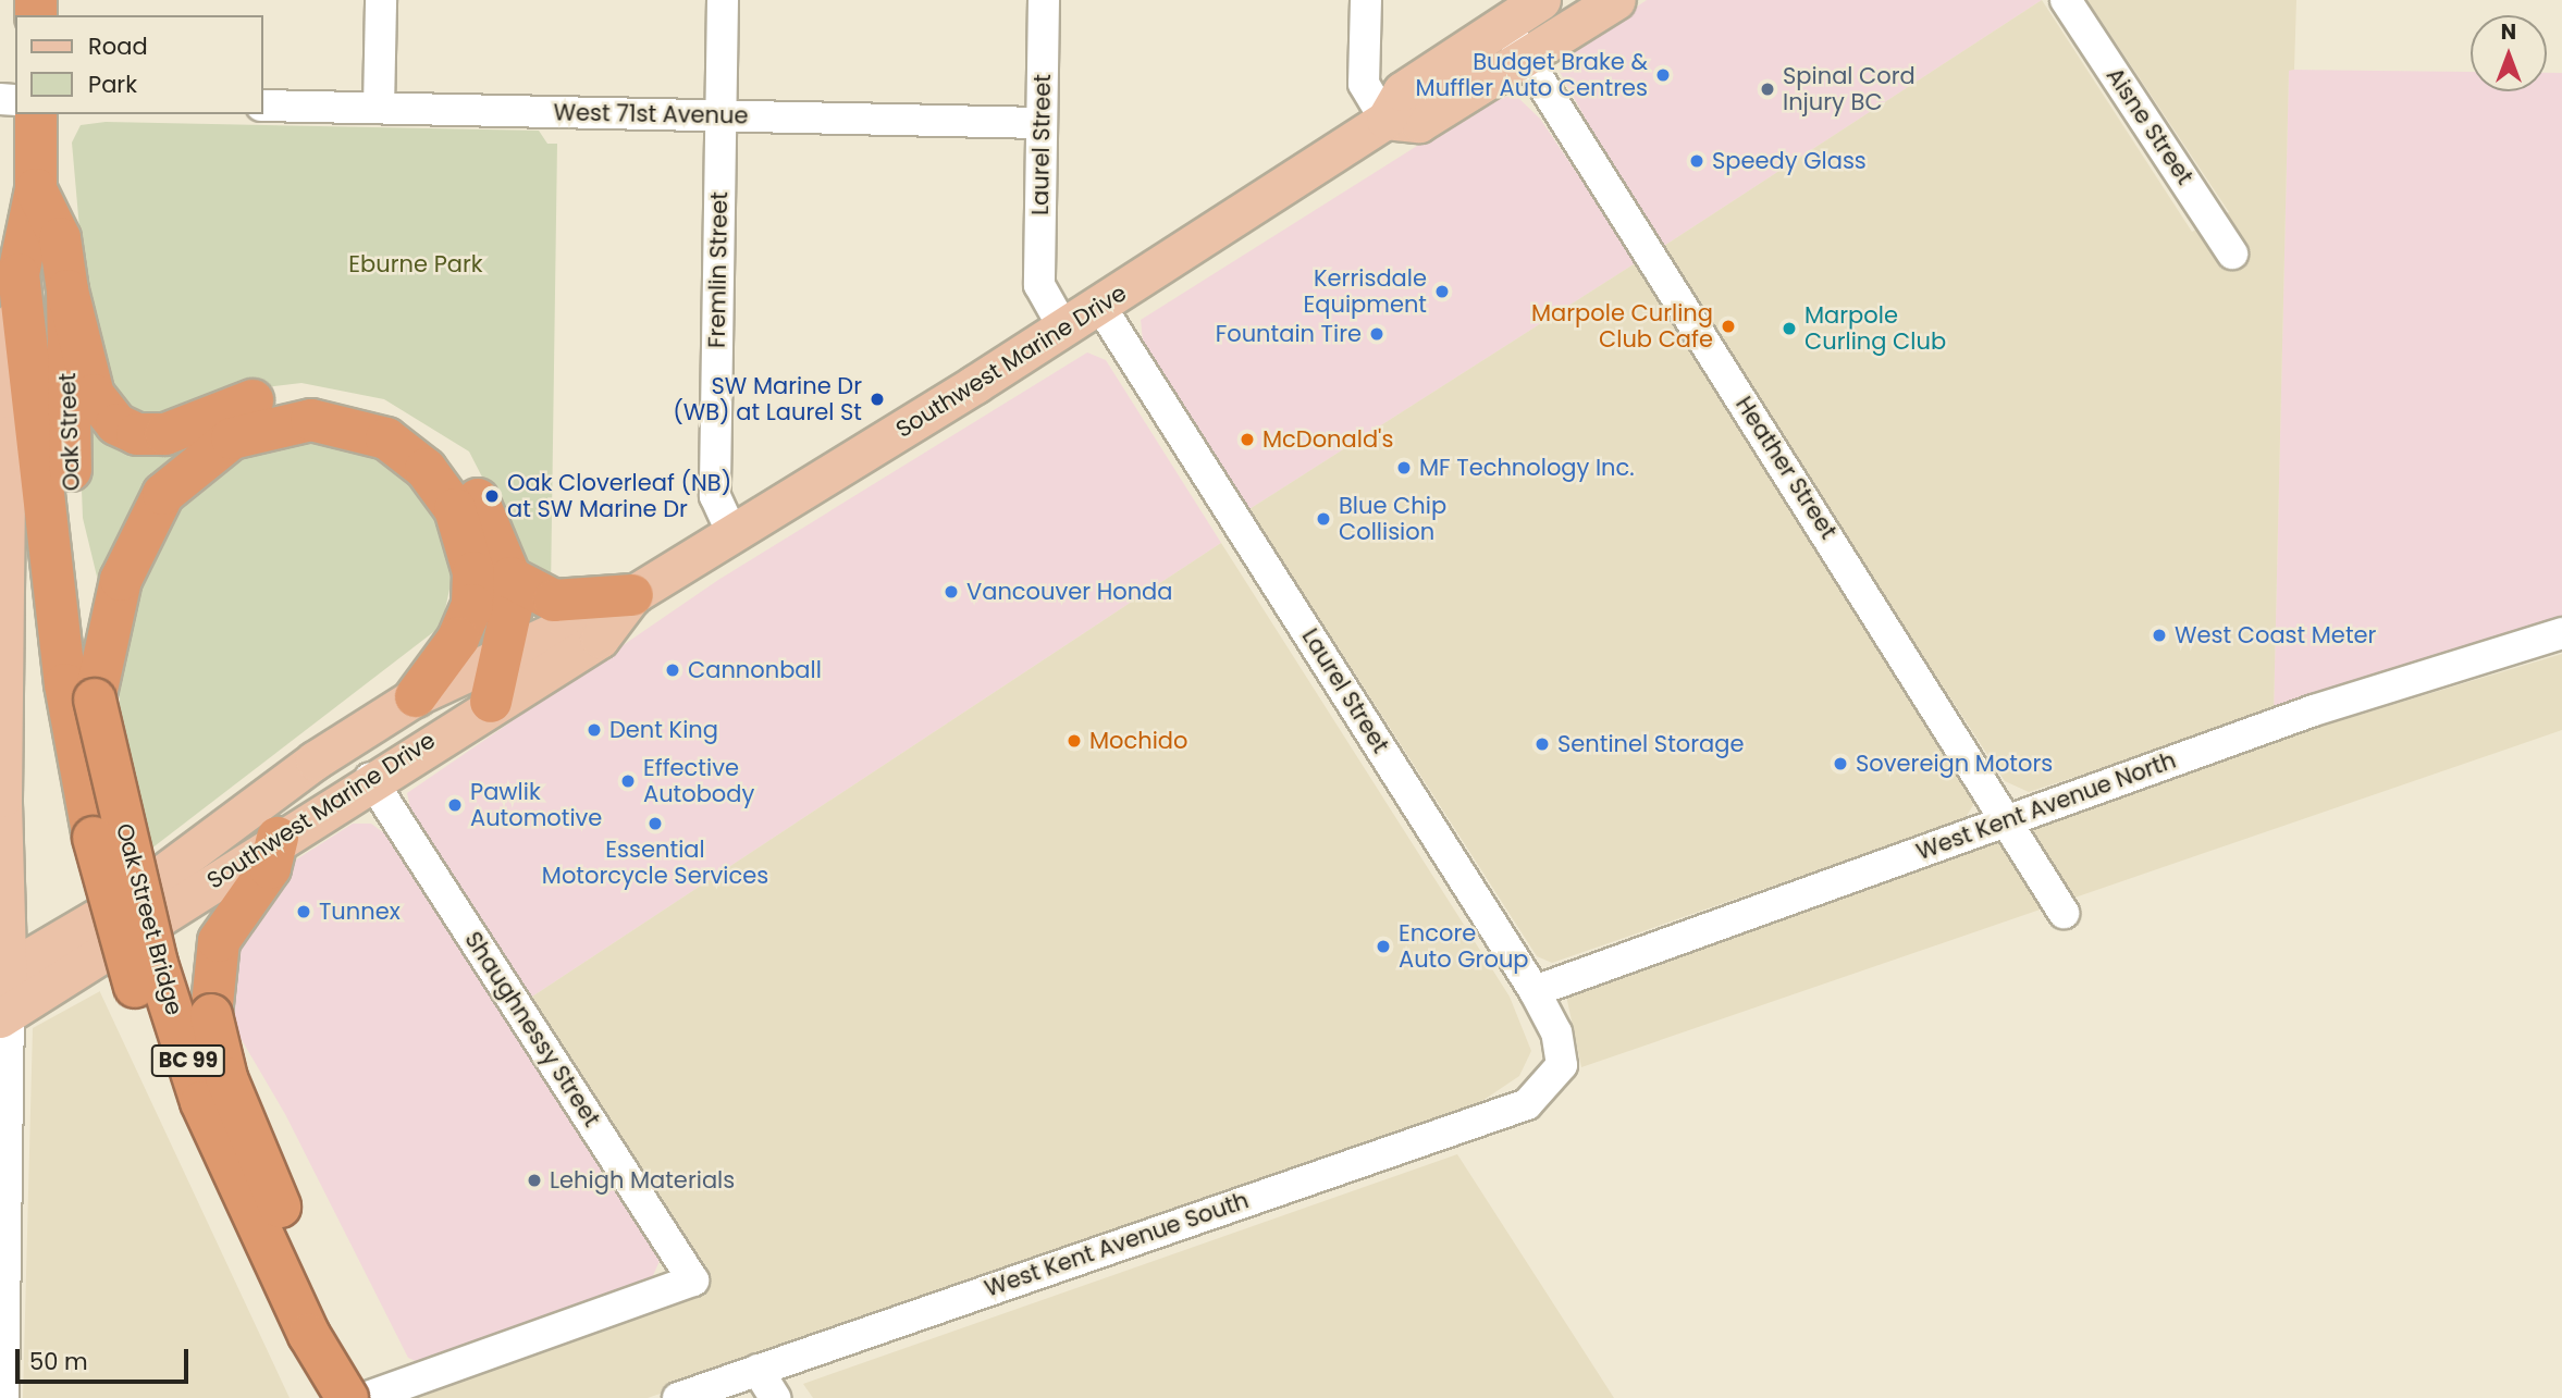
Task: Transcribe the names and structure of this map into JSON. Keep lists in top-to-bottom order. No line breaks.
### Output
{"streets":{"highway":["Oak Street","Oak Street Bridge","BC 99"],"main road":["Southwest Marine Drive"],"street":["West 71st Avenue","Aisne Street","Laurel Street","Fremlin Street","Heather Street","West Kent Avenue North","Shaughnessy Street","West Kent Avenue South"]},"crossings":[["West 71st Avenue","Laurel Street"],["West 71st Avenue","Fremlin Street"],["Laurel Street","Southwest Marine Drive"],["Laurel Street","West Kent Avenue North"],["Laurel Street","West Kent Avenue South"],["Fremlin Street","Southwest Marine Drive"],["Southwest Marine Drive","Oak Street"],["Southwest Marine Drive","Heather Street"],["Southwest Marine Drive","Shaughnessy Street"],["Oak Street","Oak Street Bridge"],["Heather Street","West Kent Avenue North"]],"parks":["Eburne Park"],"places":["Budget Brake & Muffler Auto Centres","Spinal Cord Injury BC","Speedy Glass","Kerrisdale Equipment","Marpole Curling Club Cafe","Marpole Curling Club","Fountain Tire","SW Marine Dr (WB) at Laurel St","McDonald's","MF Technology Inc.","Oak Cloverleaf (NB) at SW Marine Dr","Blue Chip Collision","Vancouver Honda","West Coast Meter","Cannonball","Dent King","Mochido","Sentinel Storage","Sovereign Motors","Effective Autobody","Pawlik Automotive","Essential Motorcycle Services","Tunnex","Encore Auto Group","Lehigh Materials"],"legend":["Road","Park"],"scale_bar":"50 m","north":"top"}
